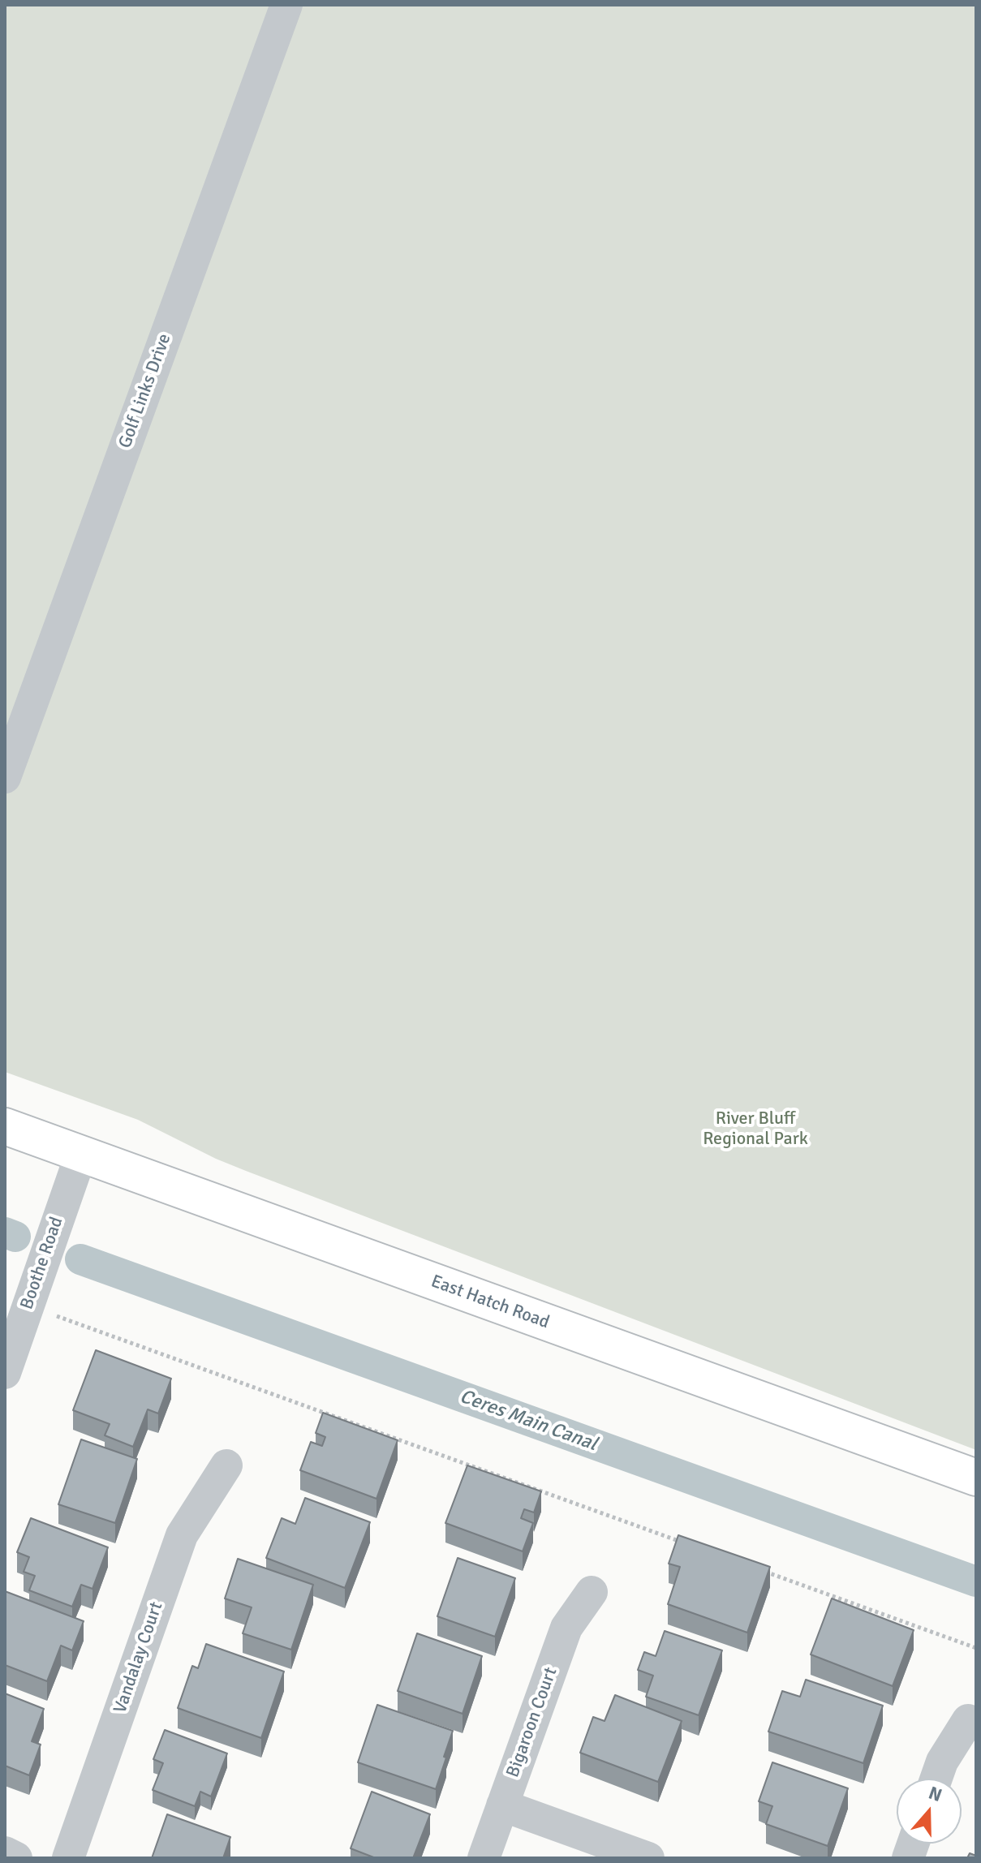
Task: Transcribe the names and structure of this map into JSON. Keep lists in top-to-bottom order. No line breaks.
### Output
{"streets":{"main road":["East Hatch Road"],"street":["Golf Links Drive","Boothe Road","Vandalay Court","Bigaroon Court"]},"crossings":[["Boothe Road","East Hatch Road"]],"water":["Ceres Main Canal"],"parks":["River Bluff Regional Park"],"north":"top"}
